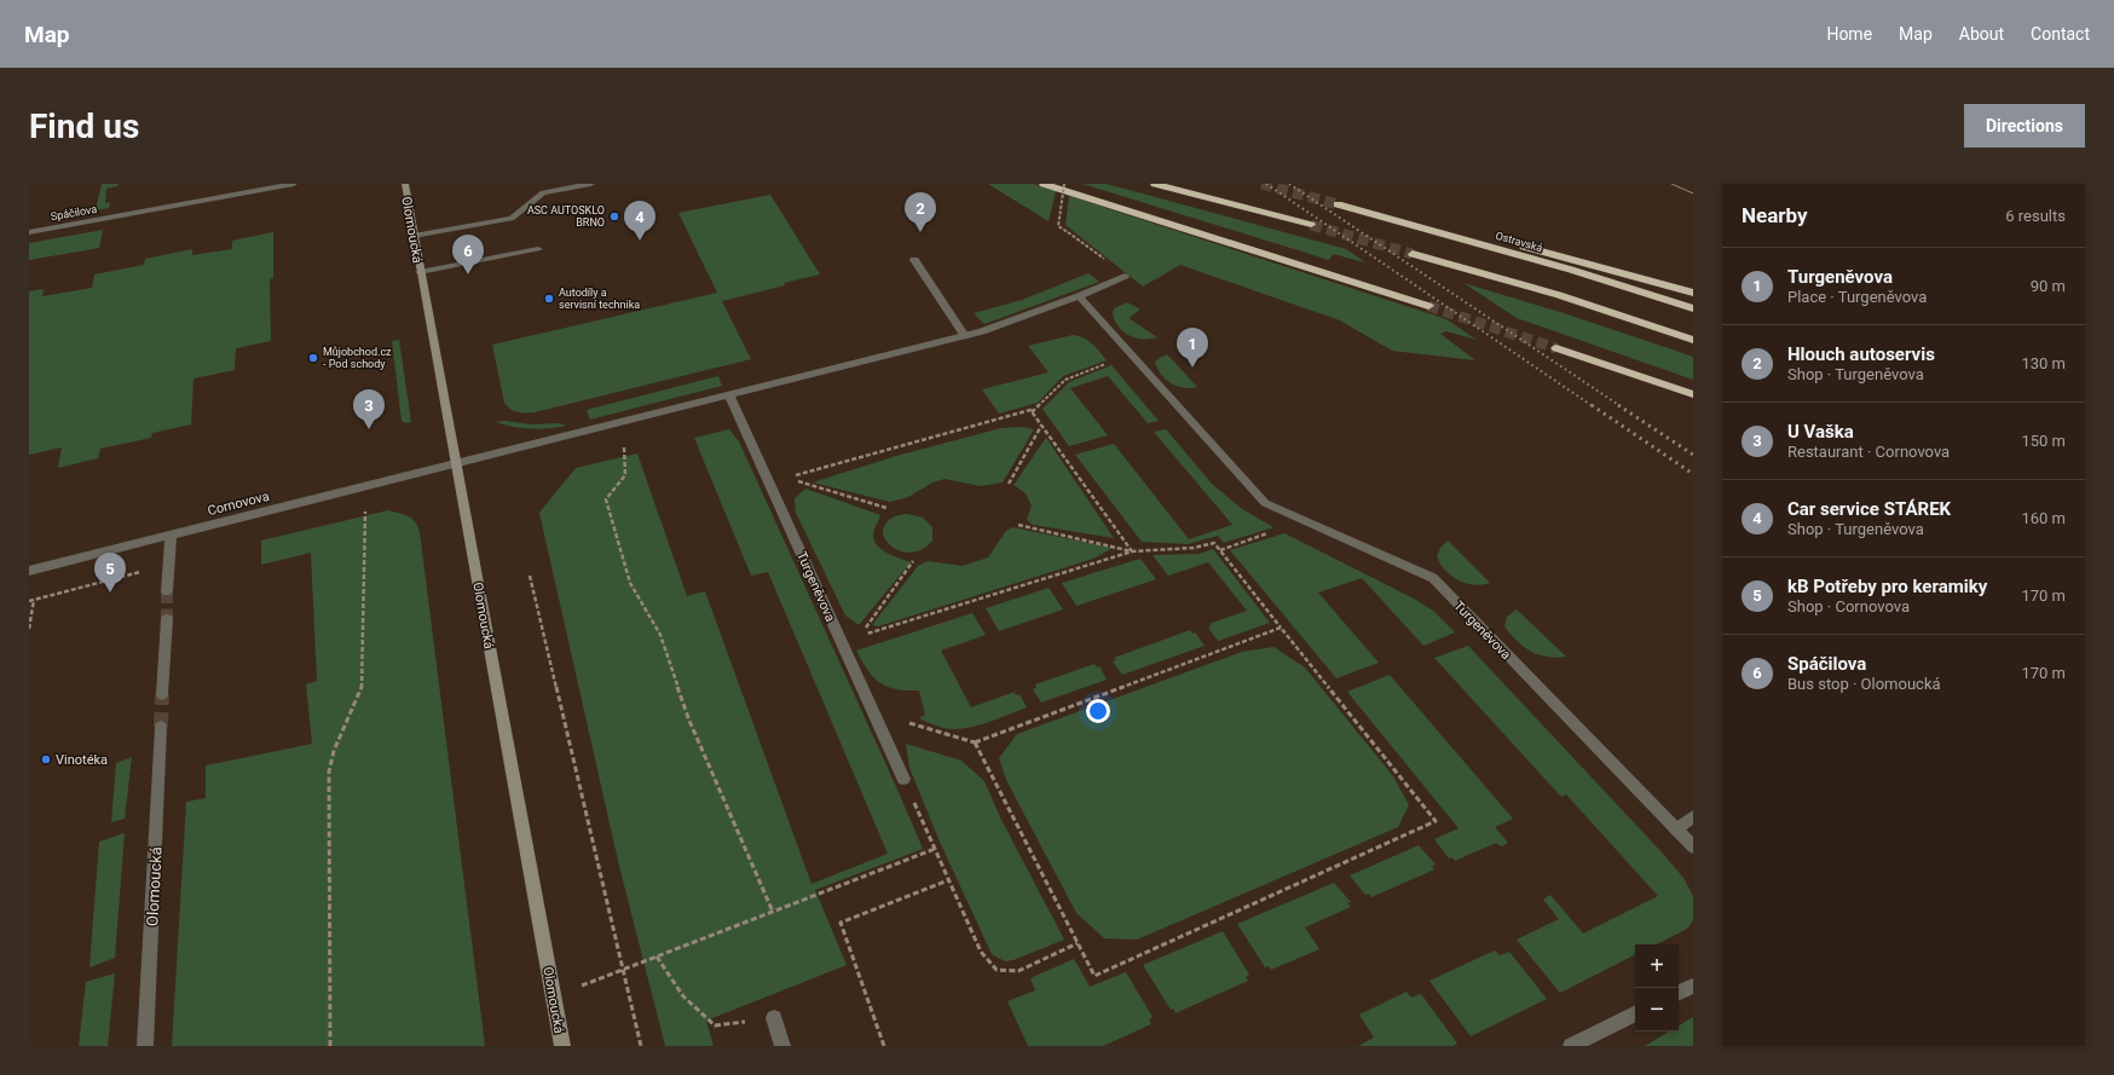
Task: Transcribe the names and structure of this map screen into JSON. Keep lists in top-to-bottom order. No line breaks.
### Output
{"streets":{"highway":["Ostravská"],"main road":["Olomoucká"],"street":["Spáčilova","Cornovova","Turgeněvova"]},"crossings":[["Olomoucká","Cornovova"]],"places":["ASC AUTOSKLO BRNO","Autodíly a servisní technika","Můjobchod.cz - Pod schody","Vinotéka"],"page":{"header":"Map","nav":["Home","Map","About","Contact"],"buttons":"Directions","title":"Find us","heading":["Nearby","6 results"],"pins":["2","4","6","1","3","5"],"list":[{"mark":"1","name":"Turgeněvova","note":"Place · Turgeněvova","value":"90 m"},{"mark":"2","name":"Hlouch autoservis","note":"Shop · Turgeněvova","value":"130 m"},{"mark":"3","name":"U Vaška","note":"Restaurant · Cornovova","value":"150 m"},{"mark":"4","name":"Car service STÁREK","note":"Shop · Turgeněvova","value":"160 m"},{"mark":"5","name":"kB Potřeby pro keramiky","note":"Shop · Cornovova","value":"170 m"},{"mark":"6","name":"Spáčilova","note":"Bus stop · Olomoucká","value":"170 m"}],"map_buttons":["+","−"]}}
